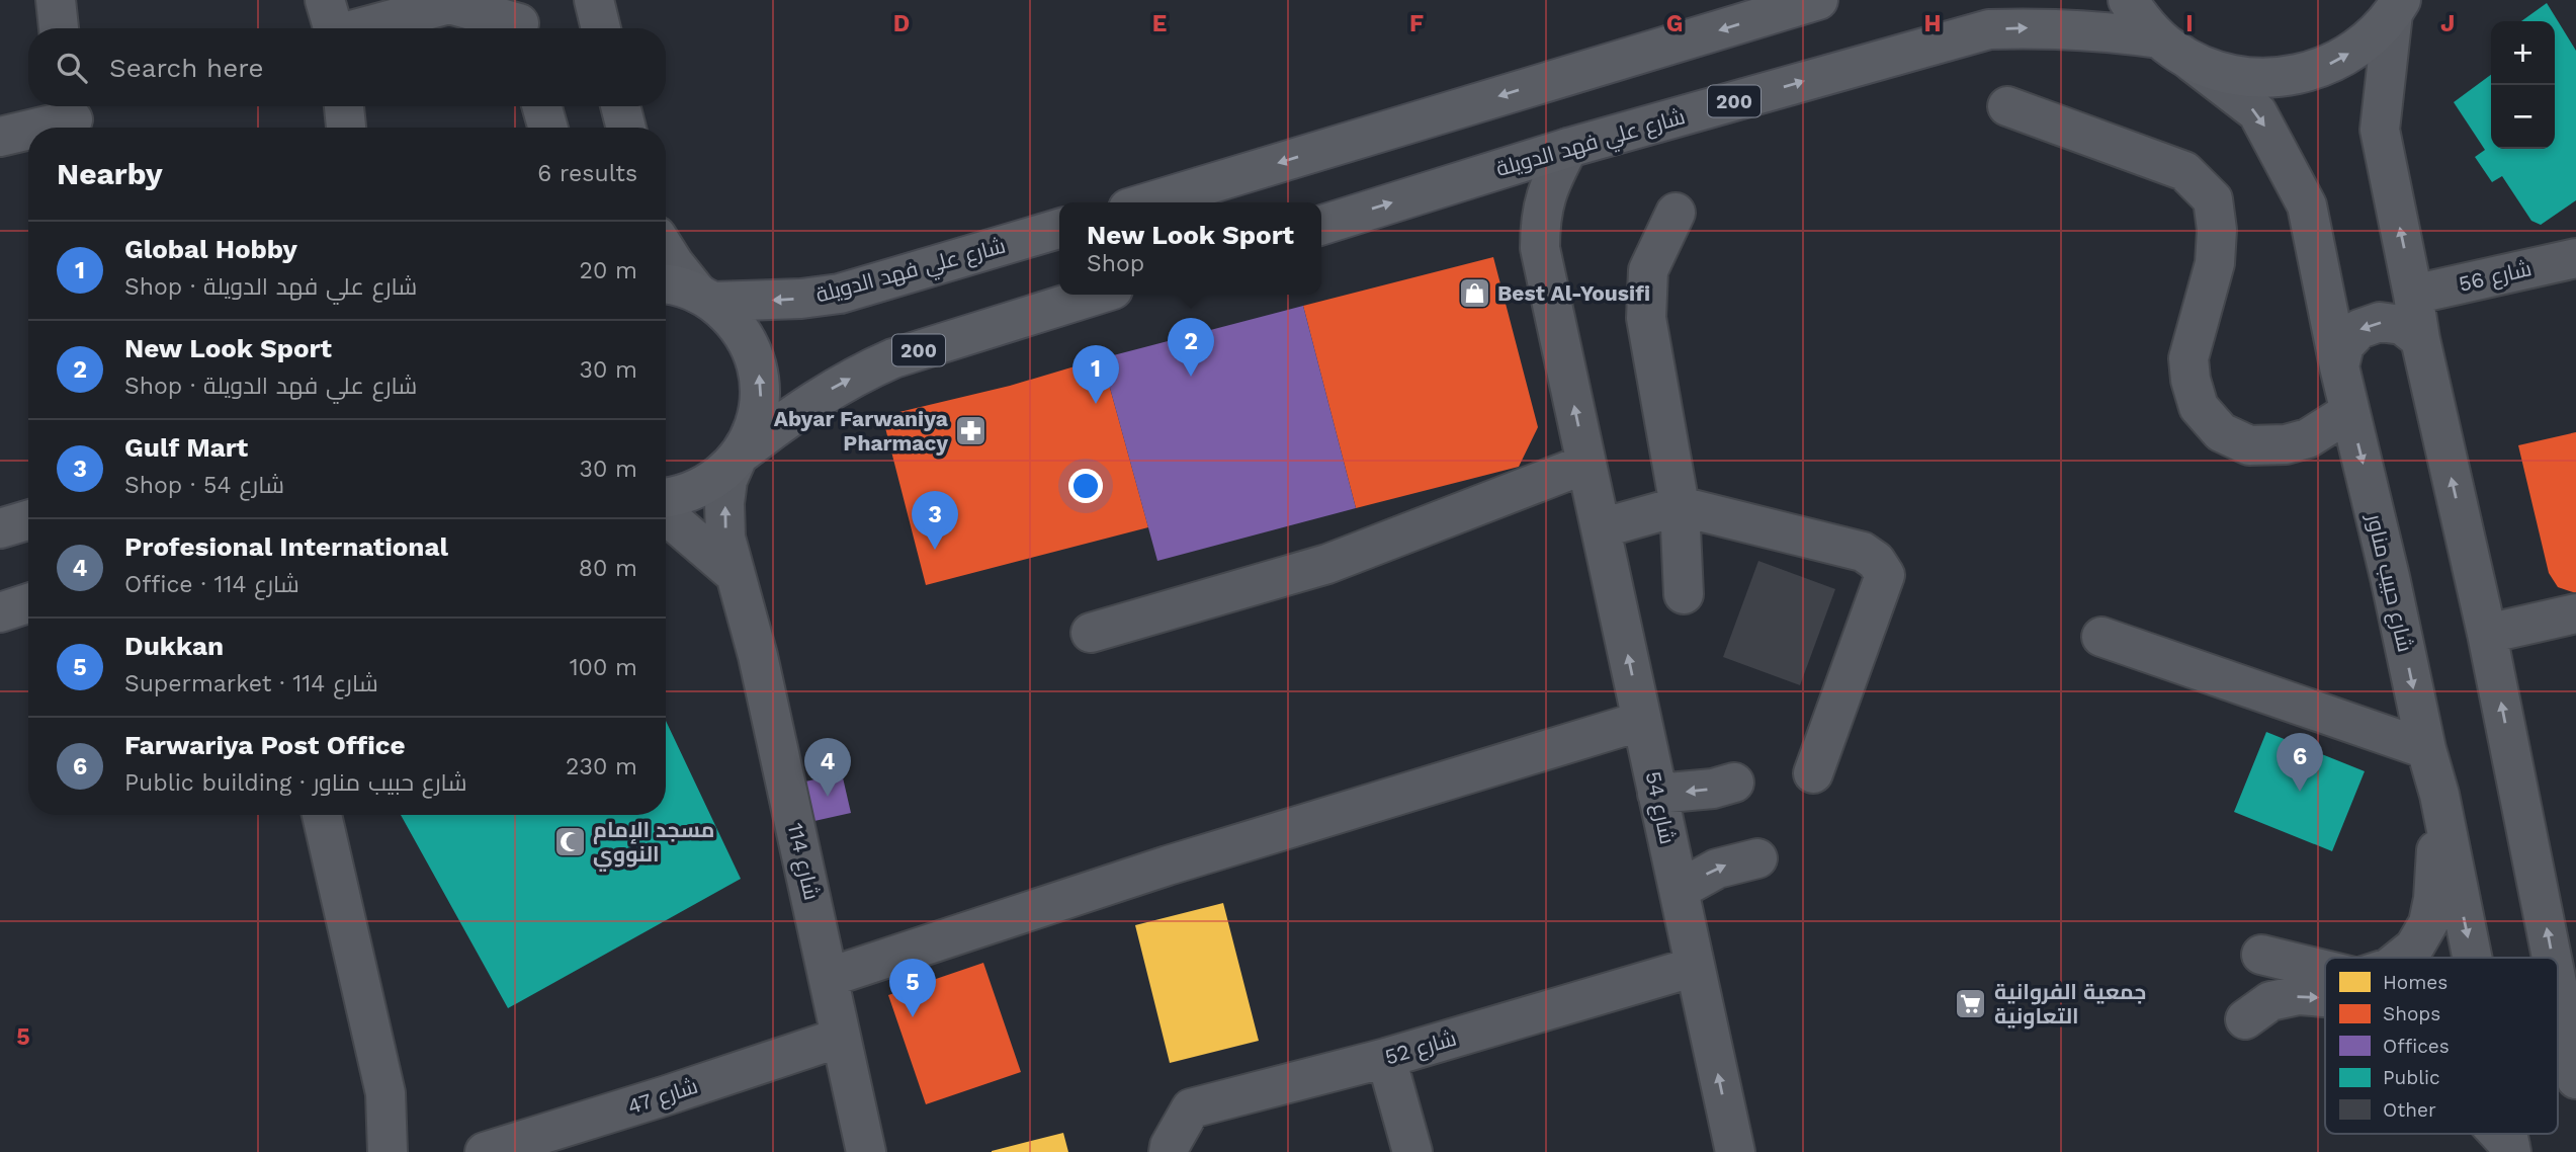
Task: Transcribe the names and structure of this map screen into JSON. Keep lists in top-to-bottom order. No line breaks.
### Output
{"streets":{"main road":["200","شارع علي فهد الدويلة"],"street":["شارع 56","شارع حبيب مناور","شارع 54","شارع 114","شارع 52","شارع 47"]},"crossings":[["200","شارع علي فهد الدويلة"],["200","شارع حبيب مناور"],["200","شارع 114"],["شارع علي فهد الدويلة","شارع حبيب مناور"],["شارع علي فهد الدويلة","شارع 54"],["شارع 54","شارع 52"],["شارع 114","شارع 47"]],"places":{"shop":["Best Al-Yousifi"],"pharmacy":["Abyar Farwaniya Pharmacy"],"mosque":["مسجد الإمام النووي"],"supermarket":["جمعية الفروانية التعاونية"]},"legend":["Homes","Shops","Offices","Public","Other"],"page":{"map_buttons":["+","−"],"search":"Search here","heading":["Nearby","6 results"],"popup":["New Look Sport","Shop"],"list":[{"mark":"1","name":"Global Hobby","note":"Shop · شارع علي فهد الدويلة","value":"20 m"},{"mark":"2","name":"New Look Sport","note":"Shop · شارع علي فهد الدويلة","value":"30 m"},{"mark":"3","name":"Gulf Mart","note":"Shop · شارع 54","value":"30 m"},{"mark":"4","name":"Profesional International","note":"Office · شارع 114","value":"80 m"},{"mark":"5","name":"Dukkan","note":"Supermarket · شارع 114","value":"100 m"},{"mark":"6","name":"Farwariya Post Office","note":"Public building · شارع حبيب مناور","value":"230 m"}],"pins":["2","1","3","6","4","5"]},"grid":{"columns":["D","E","F","G","H","I","J"],"rows":["5"]}}
